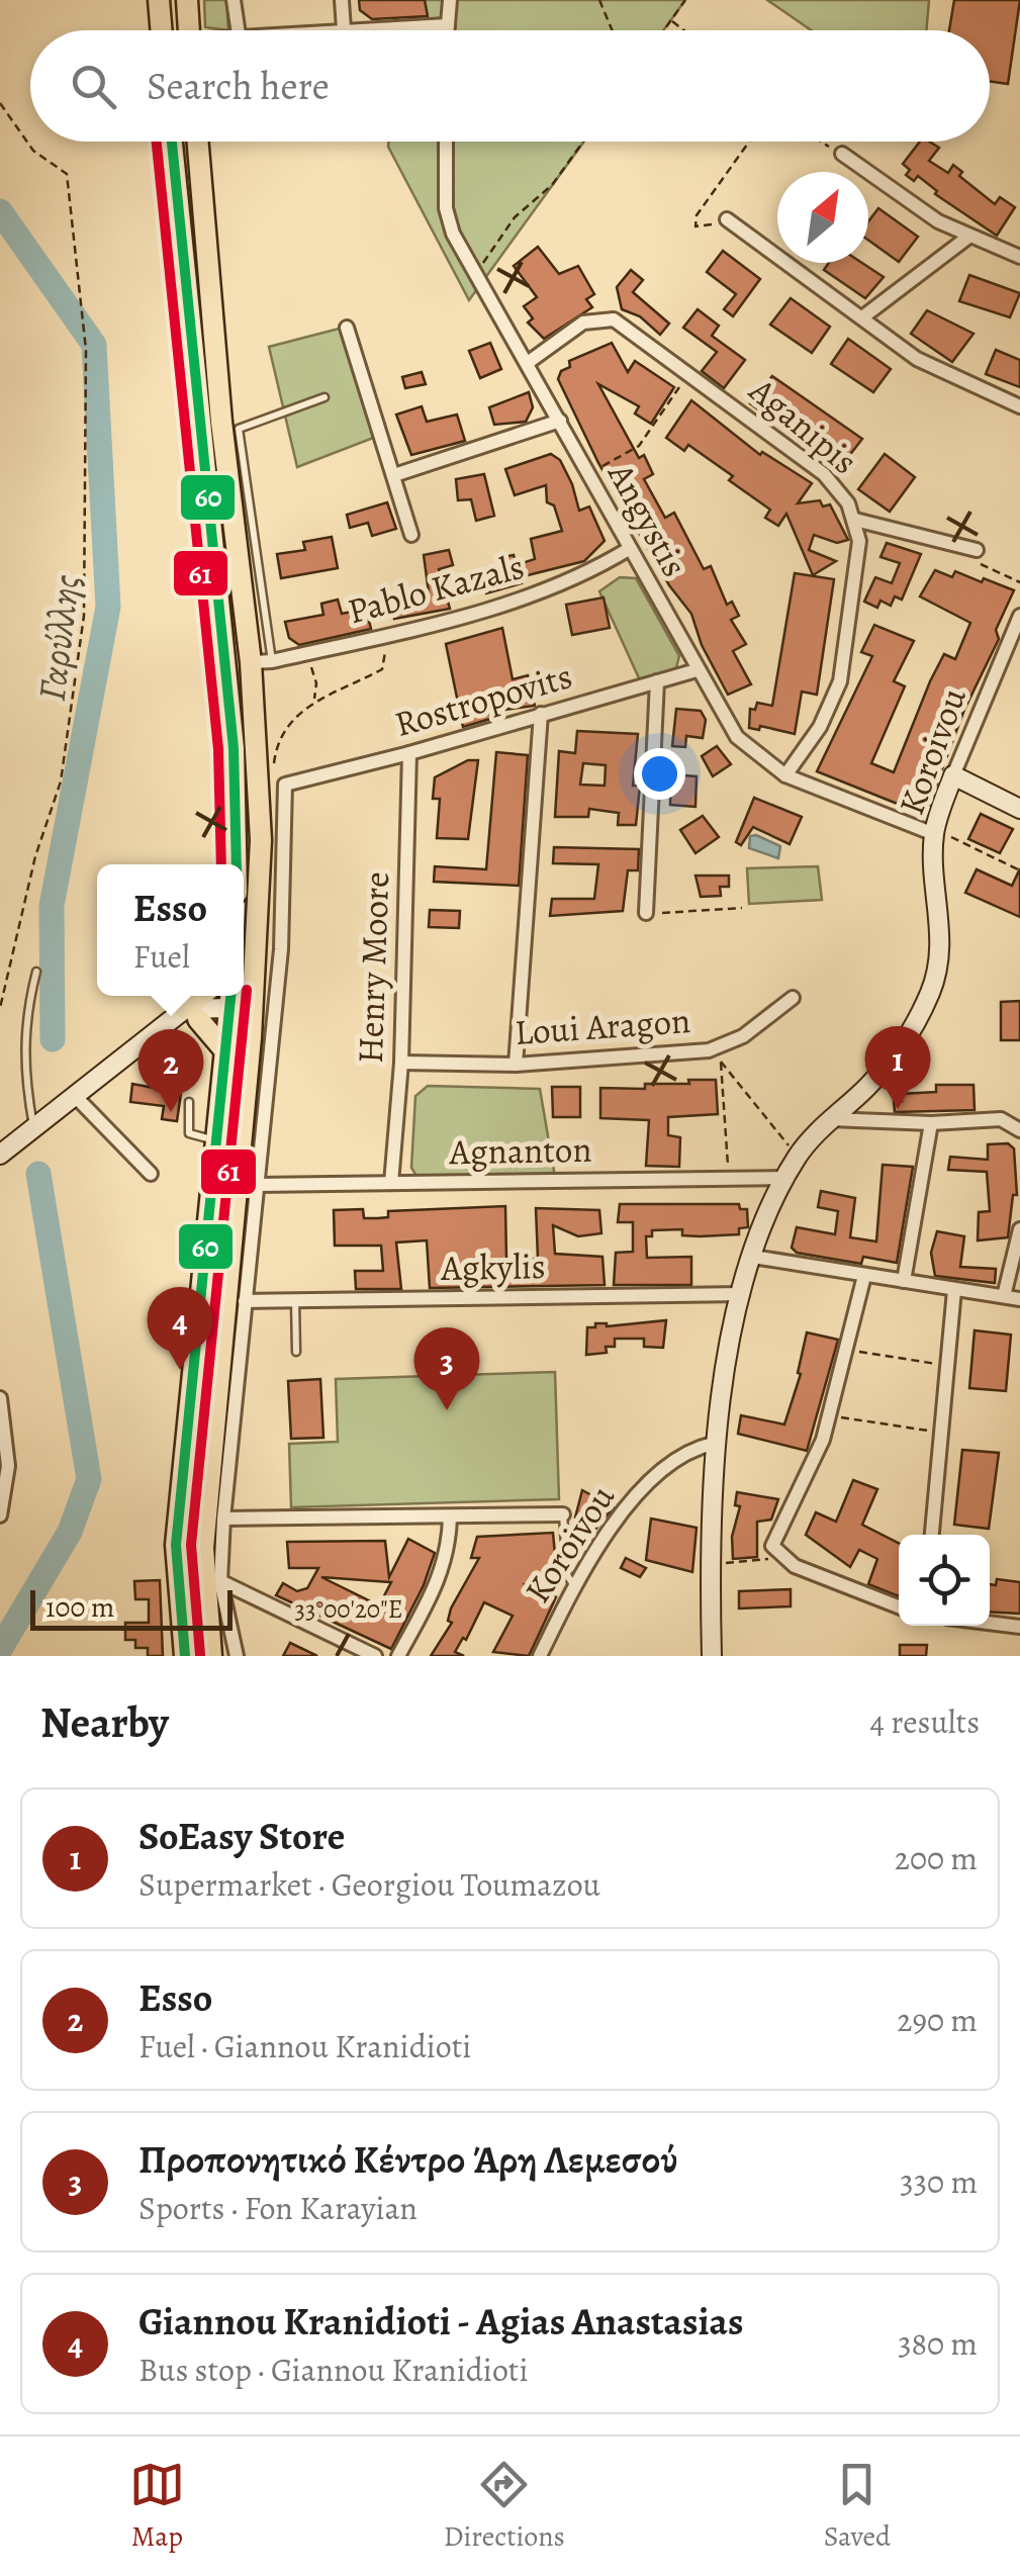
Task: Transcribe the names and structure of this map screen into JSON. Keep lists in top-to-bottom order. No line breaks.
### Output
{"streets":{"street":["Aganipis","Angystis","Pablo Kazals","Rostropovits","Koroivou","Henry Moore","Loui Aragon","Agnanton","Agkylis"]},"crossings":[["Aganipis","Angystis"],["Angystis","Pablo Kazals"],["Angystis","Rostropovits"],["Angystis","Koroivou"],["Rostropovits","Henry Moore"],["Koroivou","Agnanton"],["Koroivou","Agkylis"],["Henry Moore","Loui Aragon"],["Henry Moore","Agnanton"]],"water":["Γαρύλλης"],"lines":["transit line 60","transit line 61"],"scale_bar":"100 m","north":"top right","page":{"search":"Search here","popup":["Esso","Fuel"],"pins":["1","2","4","3"],"scale":"100 m","heading":["Nearby","4 results"],"list":[{"mark":"1","name":"SoEasy Store","note":"Supermarket · Georgiou Toumazou","value":"200 m"},{"mark":"2","name":"Esso","note":"Fuel · Giannou Kranidioti","value":"290 m"},{"mark":"3","name":"Προπονητικό Κέντρο Άρη Λεμεσού","note":"Sports · Fon Karayian","value":"330 m"},{"mark":"4","name":"Giannou Kranidioti - Agias Anastasias","note":"Bus stop · Giannou Kranidioti","value":"380 m"}],"nav":["Map","Directions","Saved"]},"coordinates":["33°00'20\"E"]}
